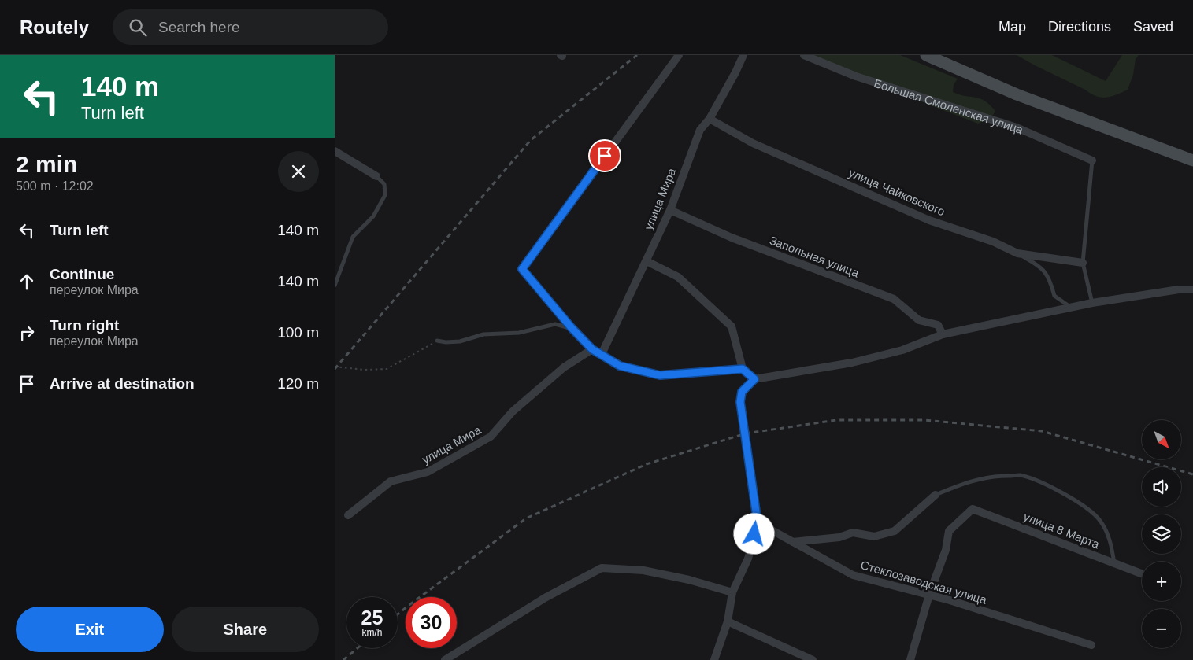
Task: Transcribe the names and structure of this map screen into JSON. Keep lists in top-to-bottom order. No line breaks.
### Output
{"streets":{"street":["Большая Смоленская улица","улица Чайковского","улица Мира","Запольная улица","улица 8 Марта","Стеклозаводская улица"]},"crossings":[["улица Чайковского","улица Мира"],["улица Мира","Запольная улица"],["улица 8 Марта","Стеклозаводская улица"]],"north":"bottom right","page":{"header":"Routely","search":"Search here","nav":["Map","Directions","Saved"],"turn":["140 m","Turn left"],"heading":["2 min","500 m · 12:02"],"list":[{"name":"Turn left","value":"140 m"},{"name":"Continue","note":"переулок Мира","value":"140 m"},{"name":"Turn right","note":"переулок Мира","value":"100 m"},{"name":"Arrive at destination","value":"120 m"}],"map_buttons":["+","−"],"speed":"25 km/h","limit":"30","buttons":["Exit","Share"]}}
